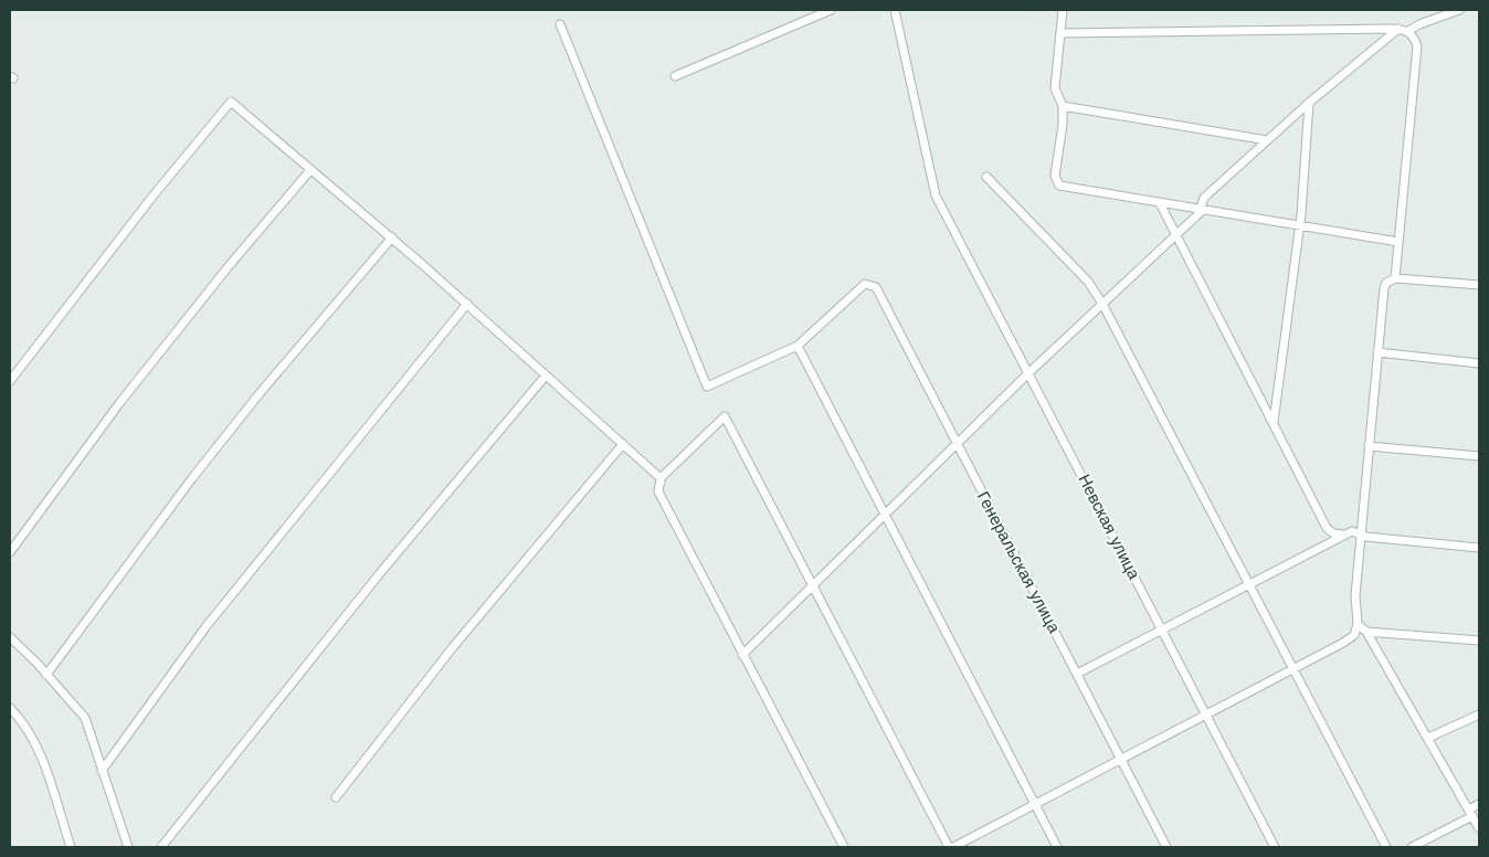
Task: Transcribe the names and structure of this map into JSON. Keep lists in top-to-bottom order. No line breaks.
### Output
{"streets":{"street":["Невская улица","Генеральская улица"]}}
